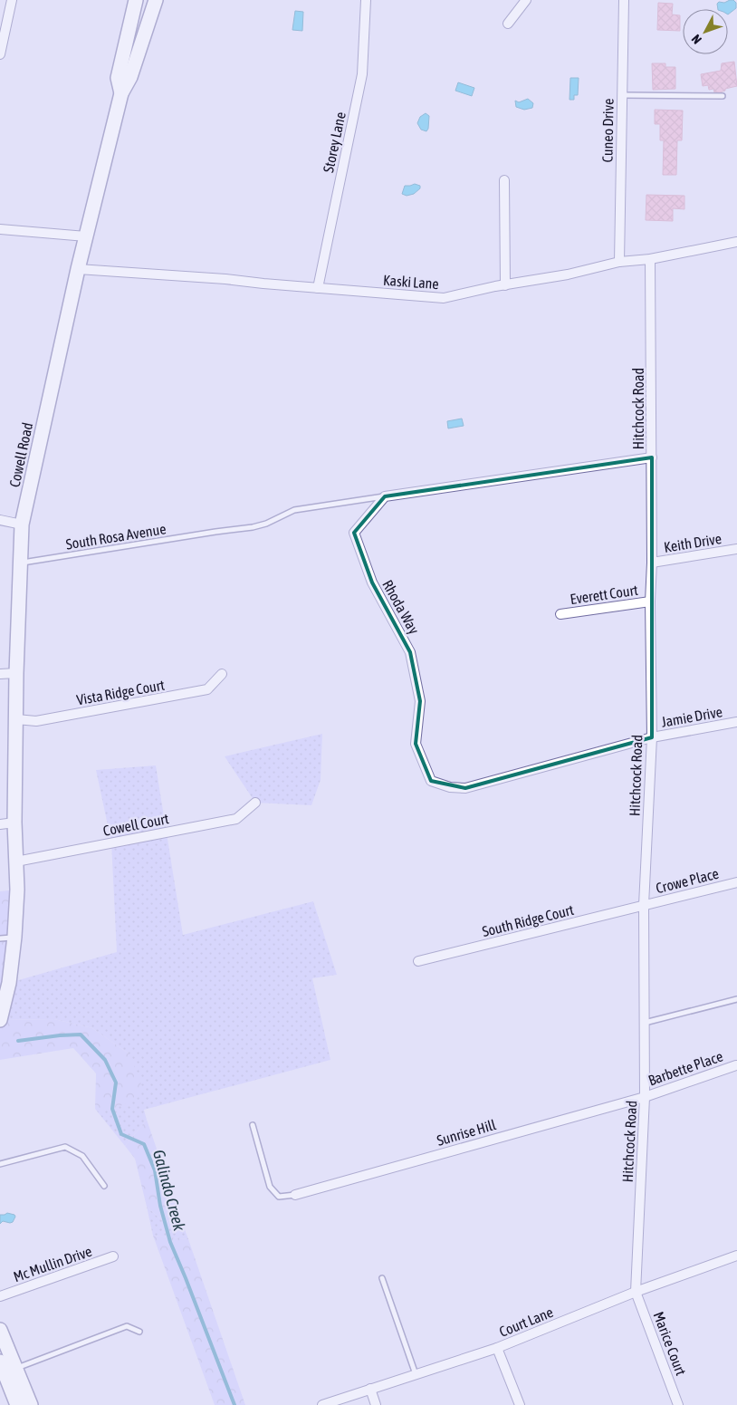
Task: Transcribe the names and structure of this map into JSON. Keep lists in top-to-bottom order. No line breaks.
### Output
{"streets":{"street":["Cuneo Drive","Storey Lane","Kaski Lane","Hitchcock Road","Cowell Road","Keith Drive","Everett Court","Rhoda Way","Vista Ridge Court","Jamie Drive","Cowell Court","Crowe Place","South Ridge Court","Barbette Place","Sunrise Hill","Mc Mullin Drive","Court Lane","Marice Court"],"lane":["South Rosa Avenue"]},"crossings":[["Cuneo Drive","Kaski Lane"],["Storey Lane","Kaski Lane"],["Kaski Lane","Hitchcock Road"],["Kaski Lane","Cowell Road"],["Hitchcock Road","Keith Drive"],["Hitchcock Road","Everett Court"],["Hitchcock Road","Rhoda Way"],["Hitchcock Road","Jamie Drive"],["Hitchcock Road","Crowe Place"],["Hitchcock Road","South Ridge Court"],["Hitchcock Road","Barbette Place"],["Hitchcock Road","Sunrise Hill"],["Hitchcock Road","Court Lane"],["Hitchcock Road","Marice Court"],["Cowell Road","South Rosa Avenue"],["Cowell Road","Vista Ridge Court"],["Cowell Road","Cowell Court"],["South Rosa Avenue","Rhoda Way"],["Rhoda Way","Jamie Drive"],["Crowe Place","South Ridge Court"],["Barbette Place","Sunrise Hill"],["Court Lane","Marice Court"]],"water":["Galindo Creek"],"north":"bottom left"}
